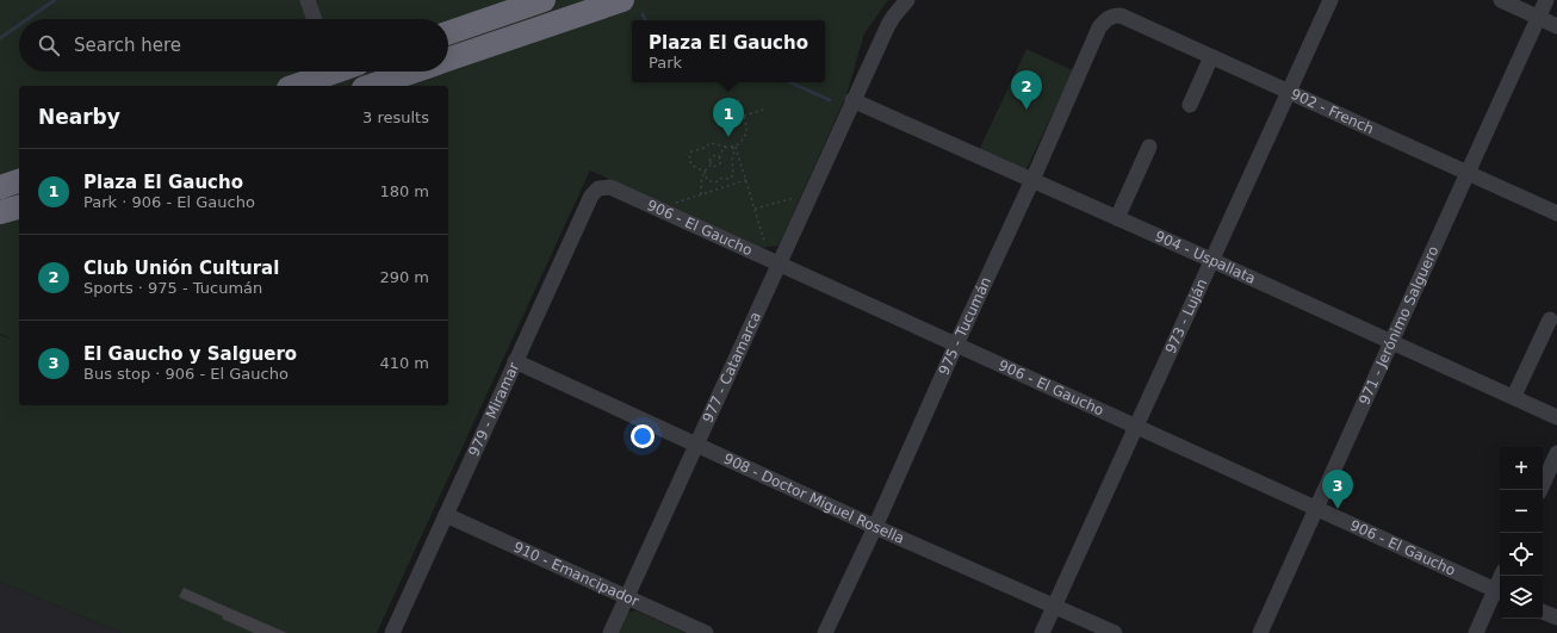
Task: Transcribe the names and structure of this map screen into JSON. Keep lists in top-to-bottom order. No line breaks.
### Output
{"streets":{"street":["902 - French","906 - El Gaucho","904 - Uspallata","973 - Luján","971 - Jerónimo Salguero","975 - Tucumán","977 - Catamarca","979 - Miramar","908 - Doctor Miguel Rosella","910 - Emancipador"]},"crossings":[["902 - French","973 - Luján"],["902 - French","971 - Jerónimo Salguero"],["902 - French","975 - Tucumán"],["906 - El Gaucho","973 - Luján"],["906 - El Gaucho","971 - Jerónimo Salguero"],["906 - El Gaucho","975 - Tucumán"],["906 - El Gaucho","977 - Catamarca"],["906 - El Gaucho","979 - Miramar"],["904 - Uspallata","973 - Luján"],["904 - Uspallata","971 - Jerónimo Salguero"],["904 - Uspallata","975 - Tucumán"],["904 - Uspallata","977 - Catamarca"],["973 - Luján","908 - Doctor Miguel Rosella"],["975 - Tucumán","908 - Doctor Miguel Rosella"],["977 - Catamarca","908 - Doctor Miguel Rosella"],["977 - Catamarca","910 - Emancipador"],["979 - Miramar","908 - Doctor Miguel Rosella"],["979 - Miramar","910 - Emancipador"]],"page":{"search":"Search here","popup":["Plaza El Gaucho","Park"],"pins":["2","1","3"],"heading":["Nearby","3 results"],"list":[{"mark":"1","name":"Plaza El Gaucho","note":"Park · 906 - El Gaucho","value":"180 m"},{"mark":"2","name":"Club Unión Cultural","note":"Sports · 975 - Tucumán","value":"290 m"},{"mark":"3","name":"El Gaucho y Salguero","note":"Bus stop · 906 - El Gaucho","value":"410 m"}],"map_buttons":["+","−"]}}
